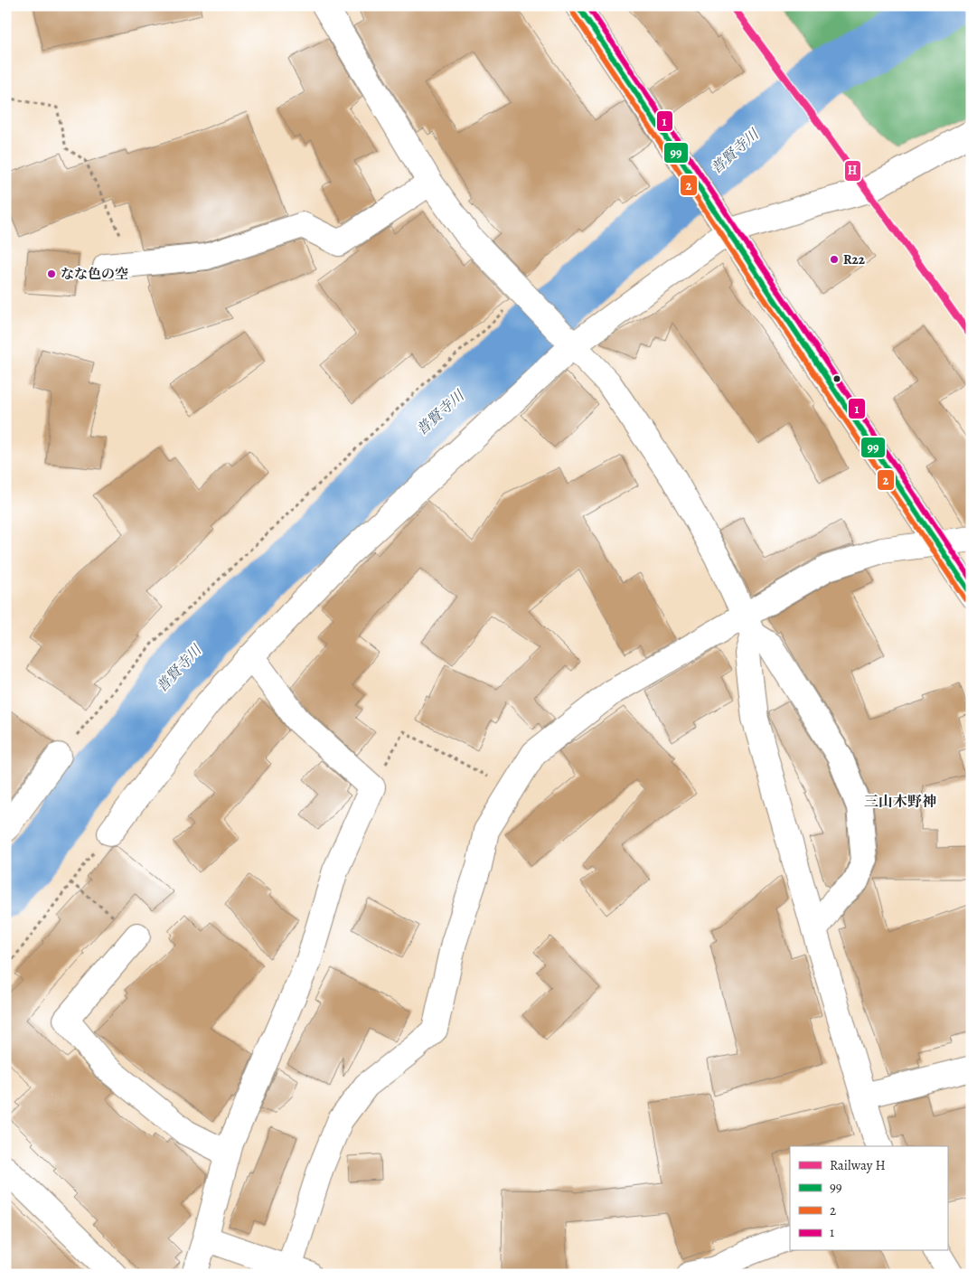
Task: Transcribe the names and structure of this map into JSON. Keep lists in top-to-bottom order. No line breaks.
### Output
{"districts":["三山木野神"],"water":["普賢寺川"],"places":["R22","なな色の空"],"lines":["rail line H","transit line 99","transit line 1","transit line 2"],"legend":["Railway H","99","2","1"]}
